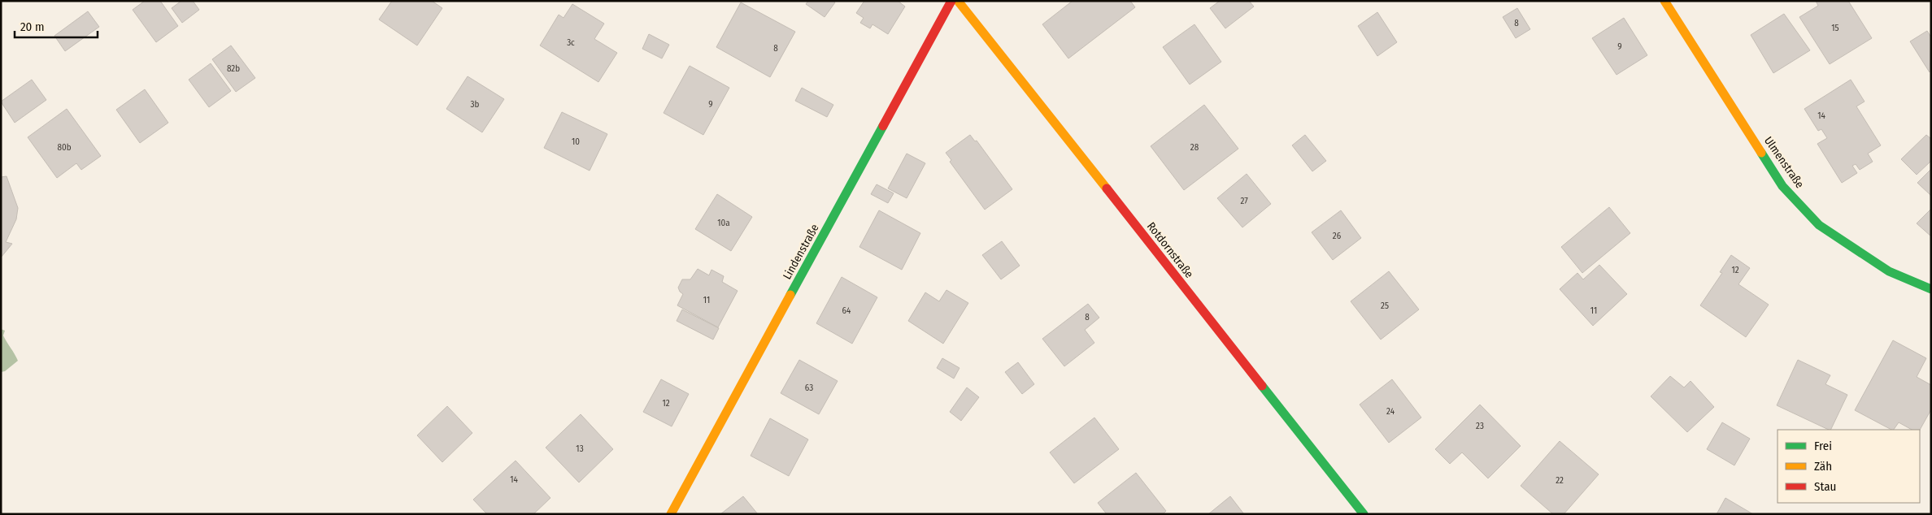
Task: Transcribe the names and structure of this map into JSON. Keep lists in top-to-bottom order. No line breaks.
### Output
{"streets":{"street":["Ulmenstraße","Rotdornstraße","Lindenstraße"]},"house_numbers":["8","15","3c","9","8","82b","3b","9","14","10","80b","28","27","10a","26","12","11","25","64","11","8","63","12","24","23","13","14","22"],"legend":["Frei","Zäh","Stau"],"scale_bar":"20 m"}
